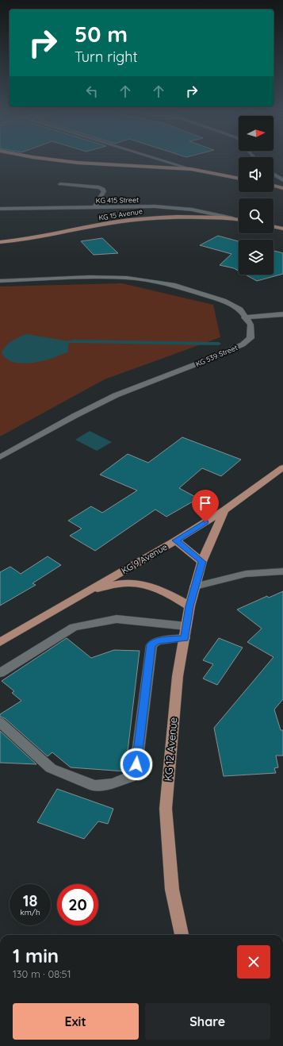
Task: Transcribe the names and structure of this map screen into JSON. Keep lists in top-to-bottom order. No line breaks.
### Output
{"streets":{"main road":["KG 15 Avenue","KG 9 Avenue","KG 12 Avenue"],"street":["KG 415 Street","KG 539 Street"]},"crossings":[["KG 415 Street","KG 15 Avenue"],["KG 9 Avenue","KG 12 Avenue"]],"north":"right","page":{"turn":["50 m","Turn right"],"speed":"18 km/h","limit":"20","heading":["1 min","130 m · 08:51"],"buttons":["Exit","Share"]}}
